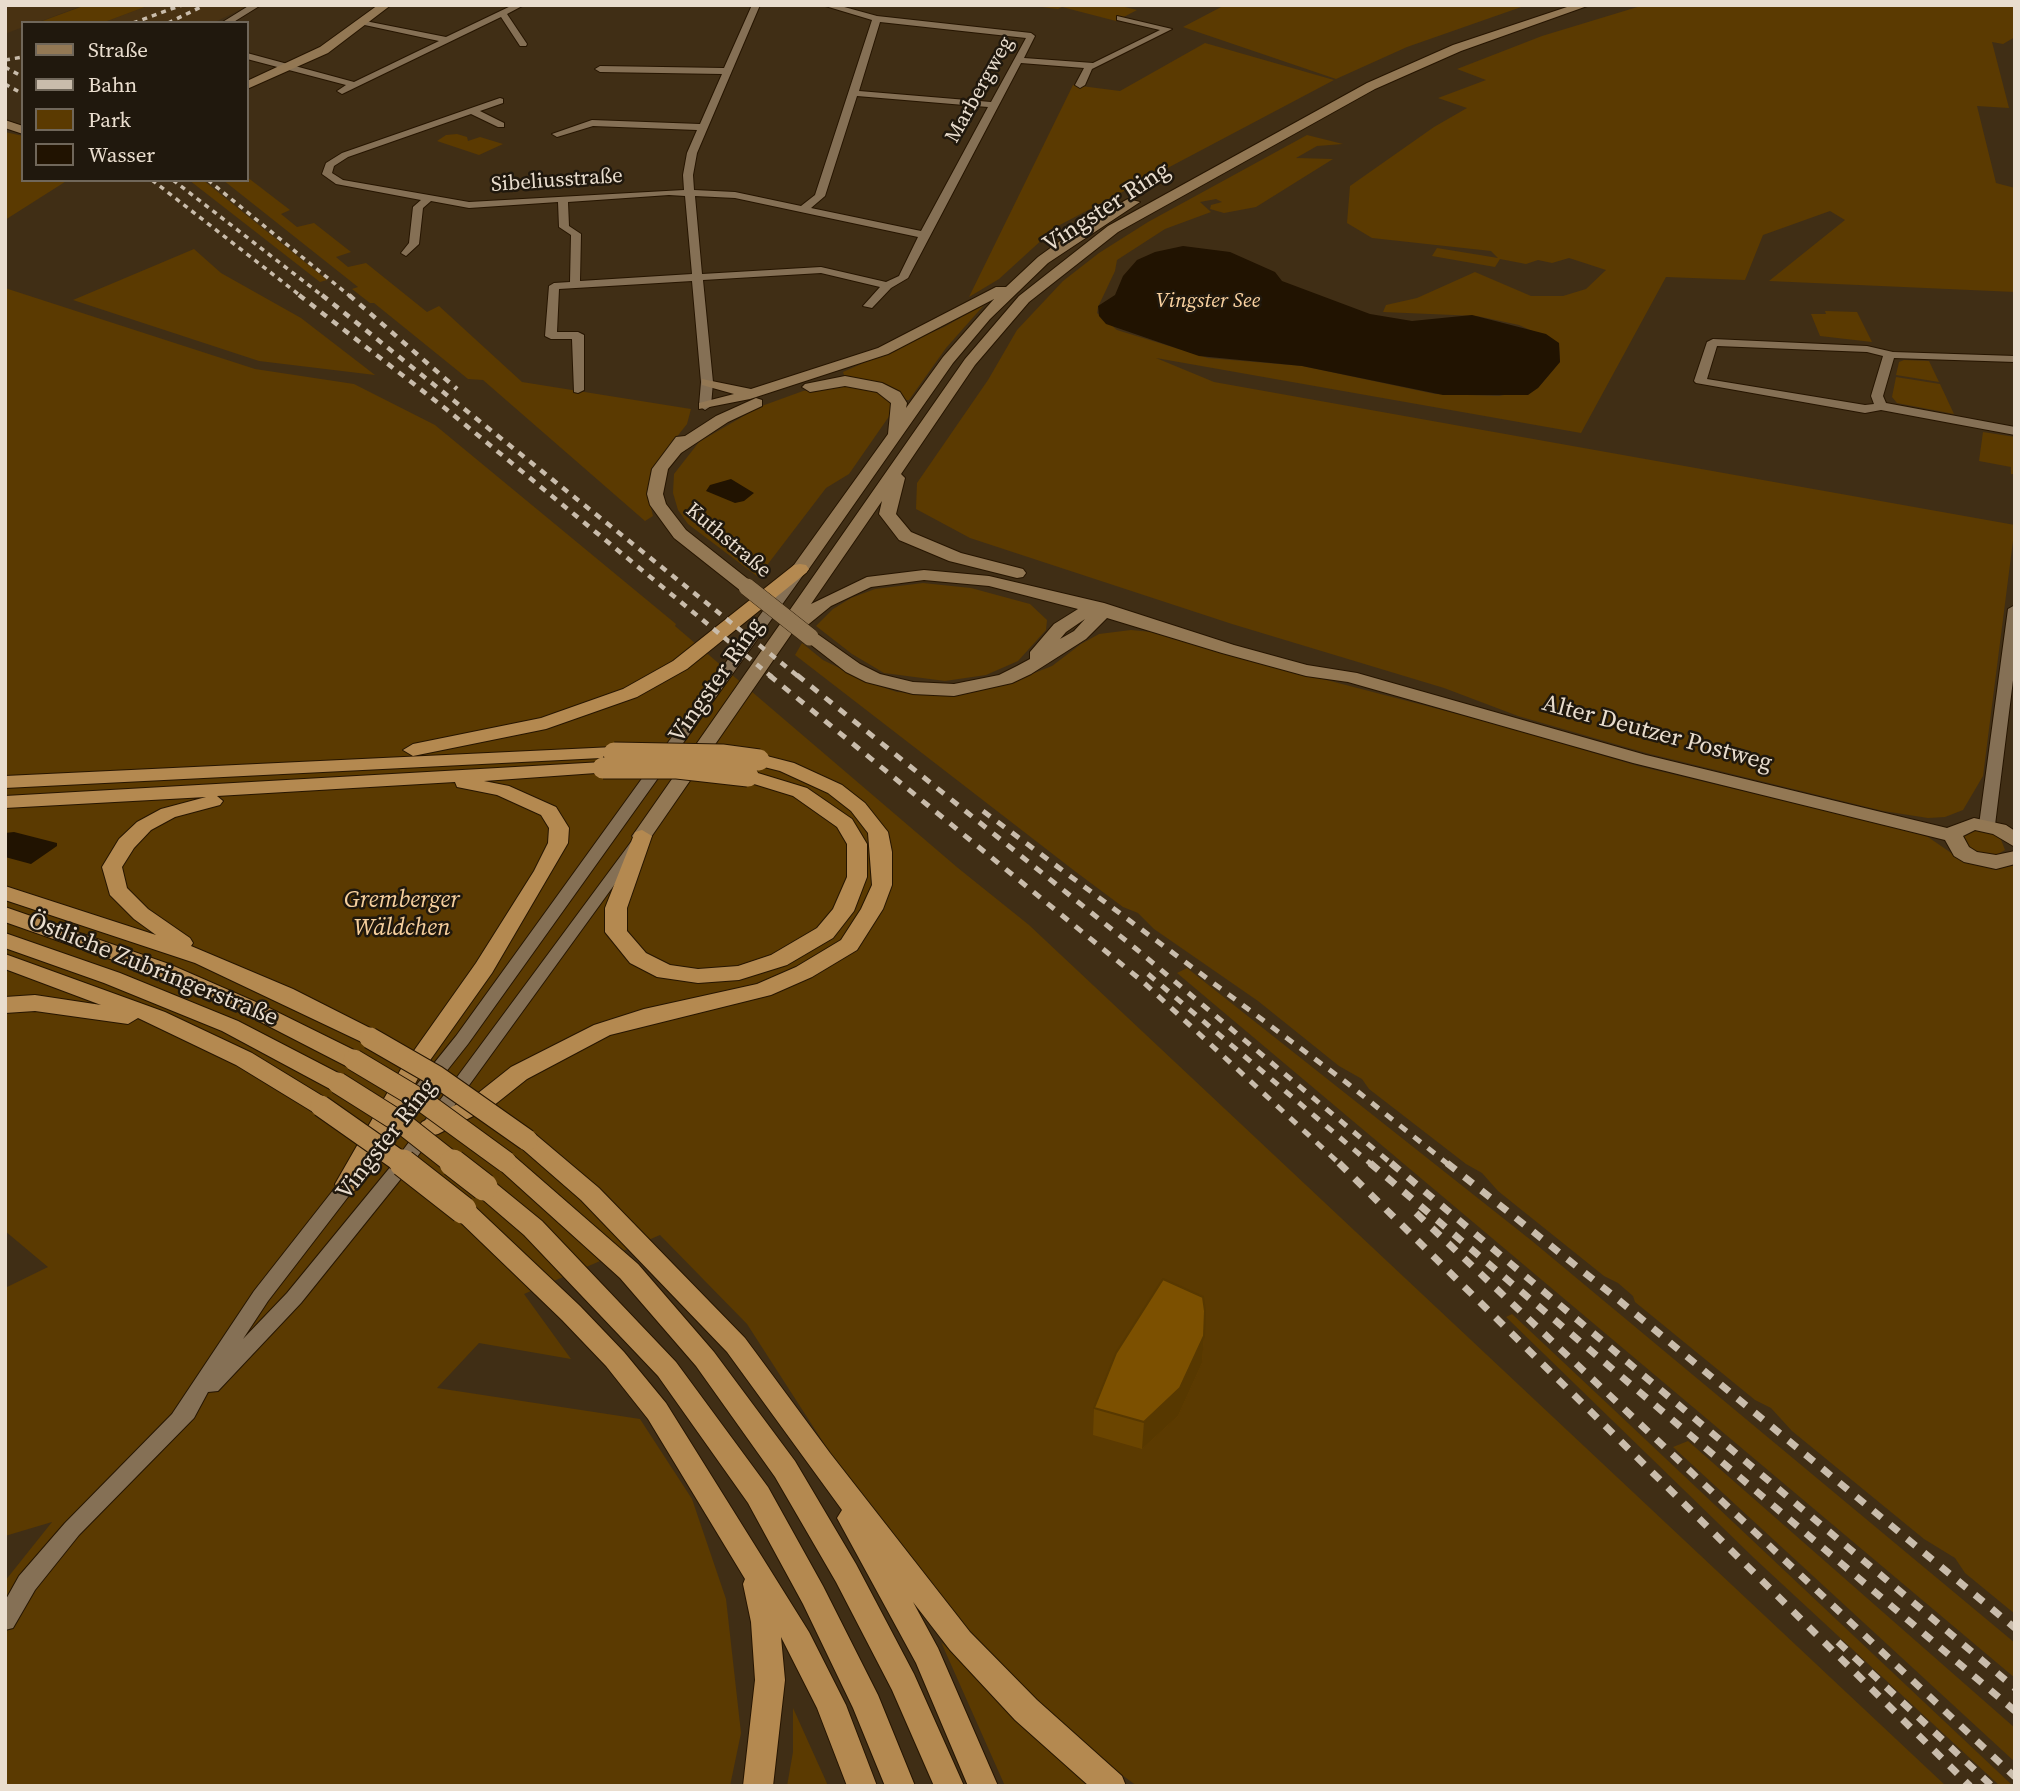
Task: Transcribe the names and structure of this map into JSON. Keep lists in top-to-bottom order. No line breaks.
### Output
{"streets":{"highway":["Östliche Zubringerstraße"],"main road":["Vingster Ring","Kuthstraße","Alter Deutzer Postweg"],"street":["Marbergweg","Sibeliusstraße"]},"crossings":[["Sibeliusstraße","Kuthstraße"],["Vingster Ring","Alter Deutzer Postweg"],["Kuthstraße","Alter Deutzer Postweg"]],"water":["Vingster See"],"parks":["Gremberger Wäldchen"],"legend":["Straße","Bahn","Park","Wasser"]}
